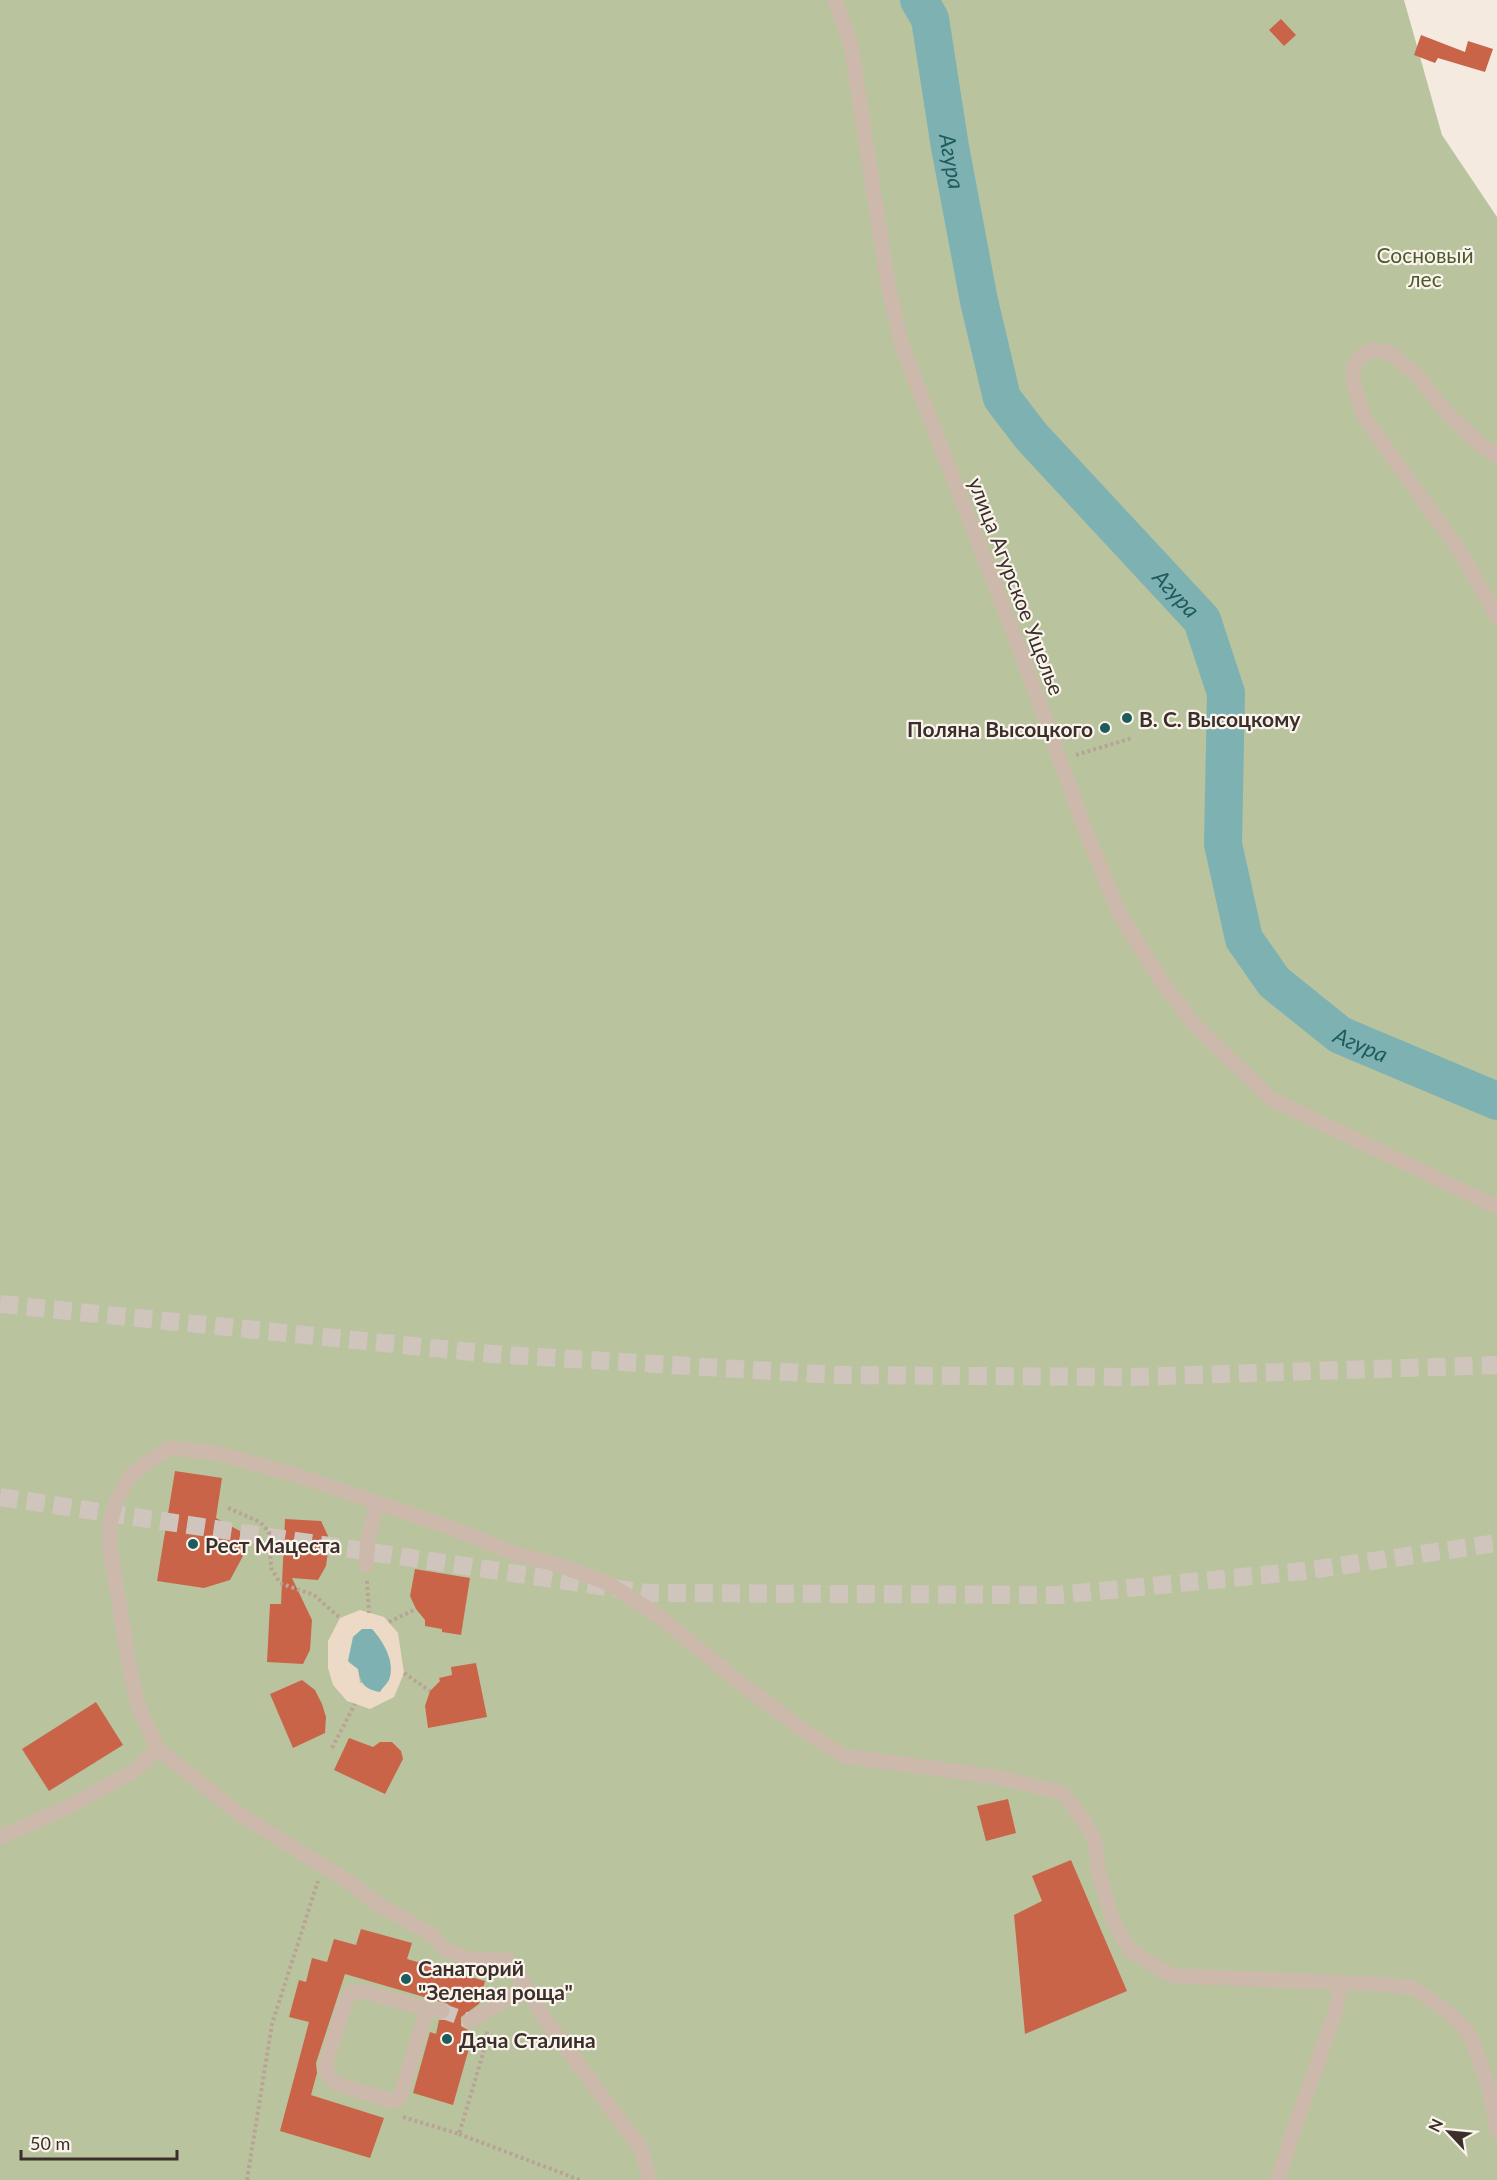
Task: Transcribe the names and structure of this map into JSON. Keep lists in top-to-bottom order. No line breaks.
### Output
{"streets":{"street":["улица Агурское Ущелье"]},"water":["Агура"],"parks":["Сосновый лес"],"places":["В. С. Высоцкому","Поляна Высоцкого","Рест Мацеста","Санаторий \"Зеленая роща\"","Дача Сталина"],"scale_bar":"50 m","north":"top left"}
